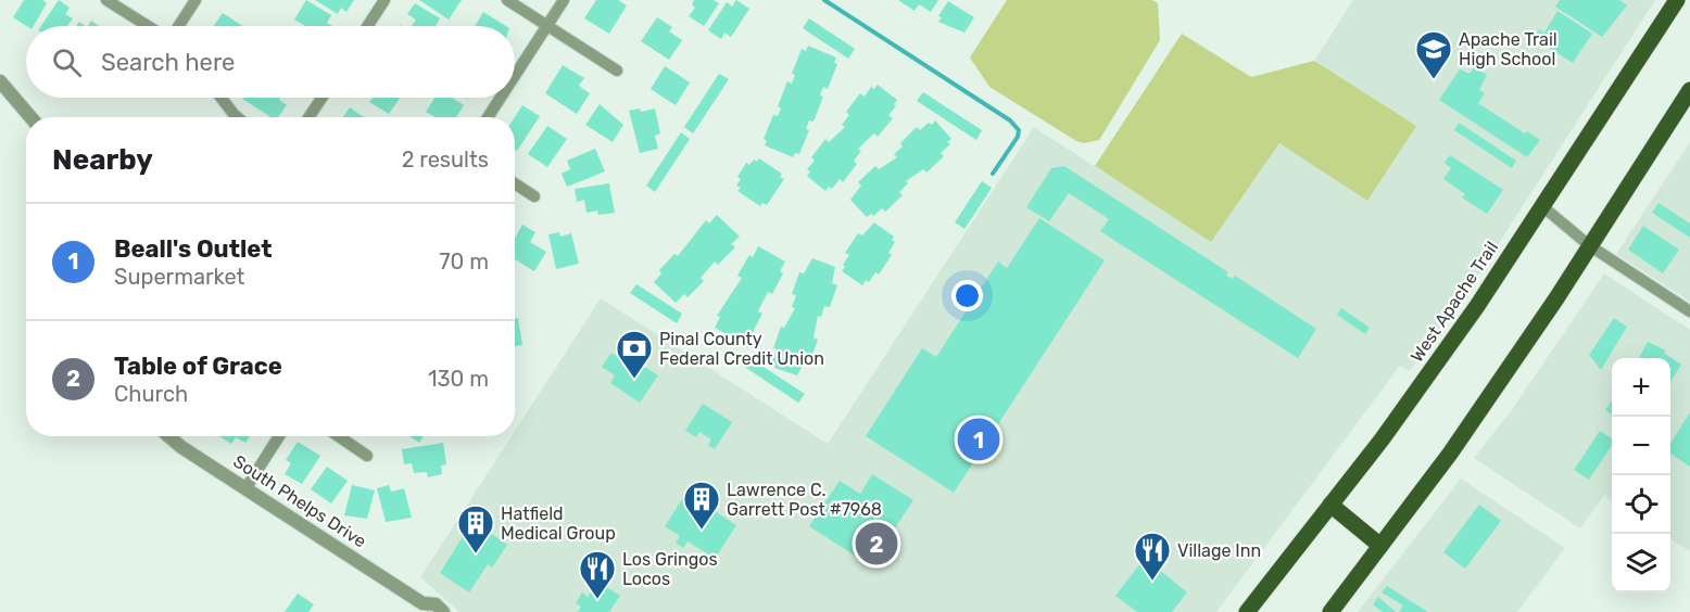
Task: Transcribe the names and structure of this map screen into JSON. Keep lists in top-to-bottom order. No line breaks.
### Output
{"streets":{"main road":["West Apache Trail"],"street":["South Phelps Drive"]},"places":{"school or university":["Apache Trail High School"],"bank":["Pinal County Federal Credit Union"],"building":["Lawrence C. Garrett Post #7968","Hatfield Medical Group"],"restaurant":["Village Inn","Los Gringos Locos"]},"page":{"search":"Search here","heading":["Nearby","2 results"],"list":[{"mark":"1","name":"Beall's Outlet","note":"Supermarket","value":"70 m"},{"mark":"2","name":"Table of Grace","note":"Church","value":"130 m"}],"map_buttons":["+","−"],"pins":["1","2"]}}
